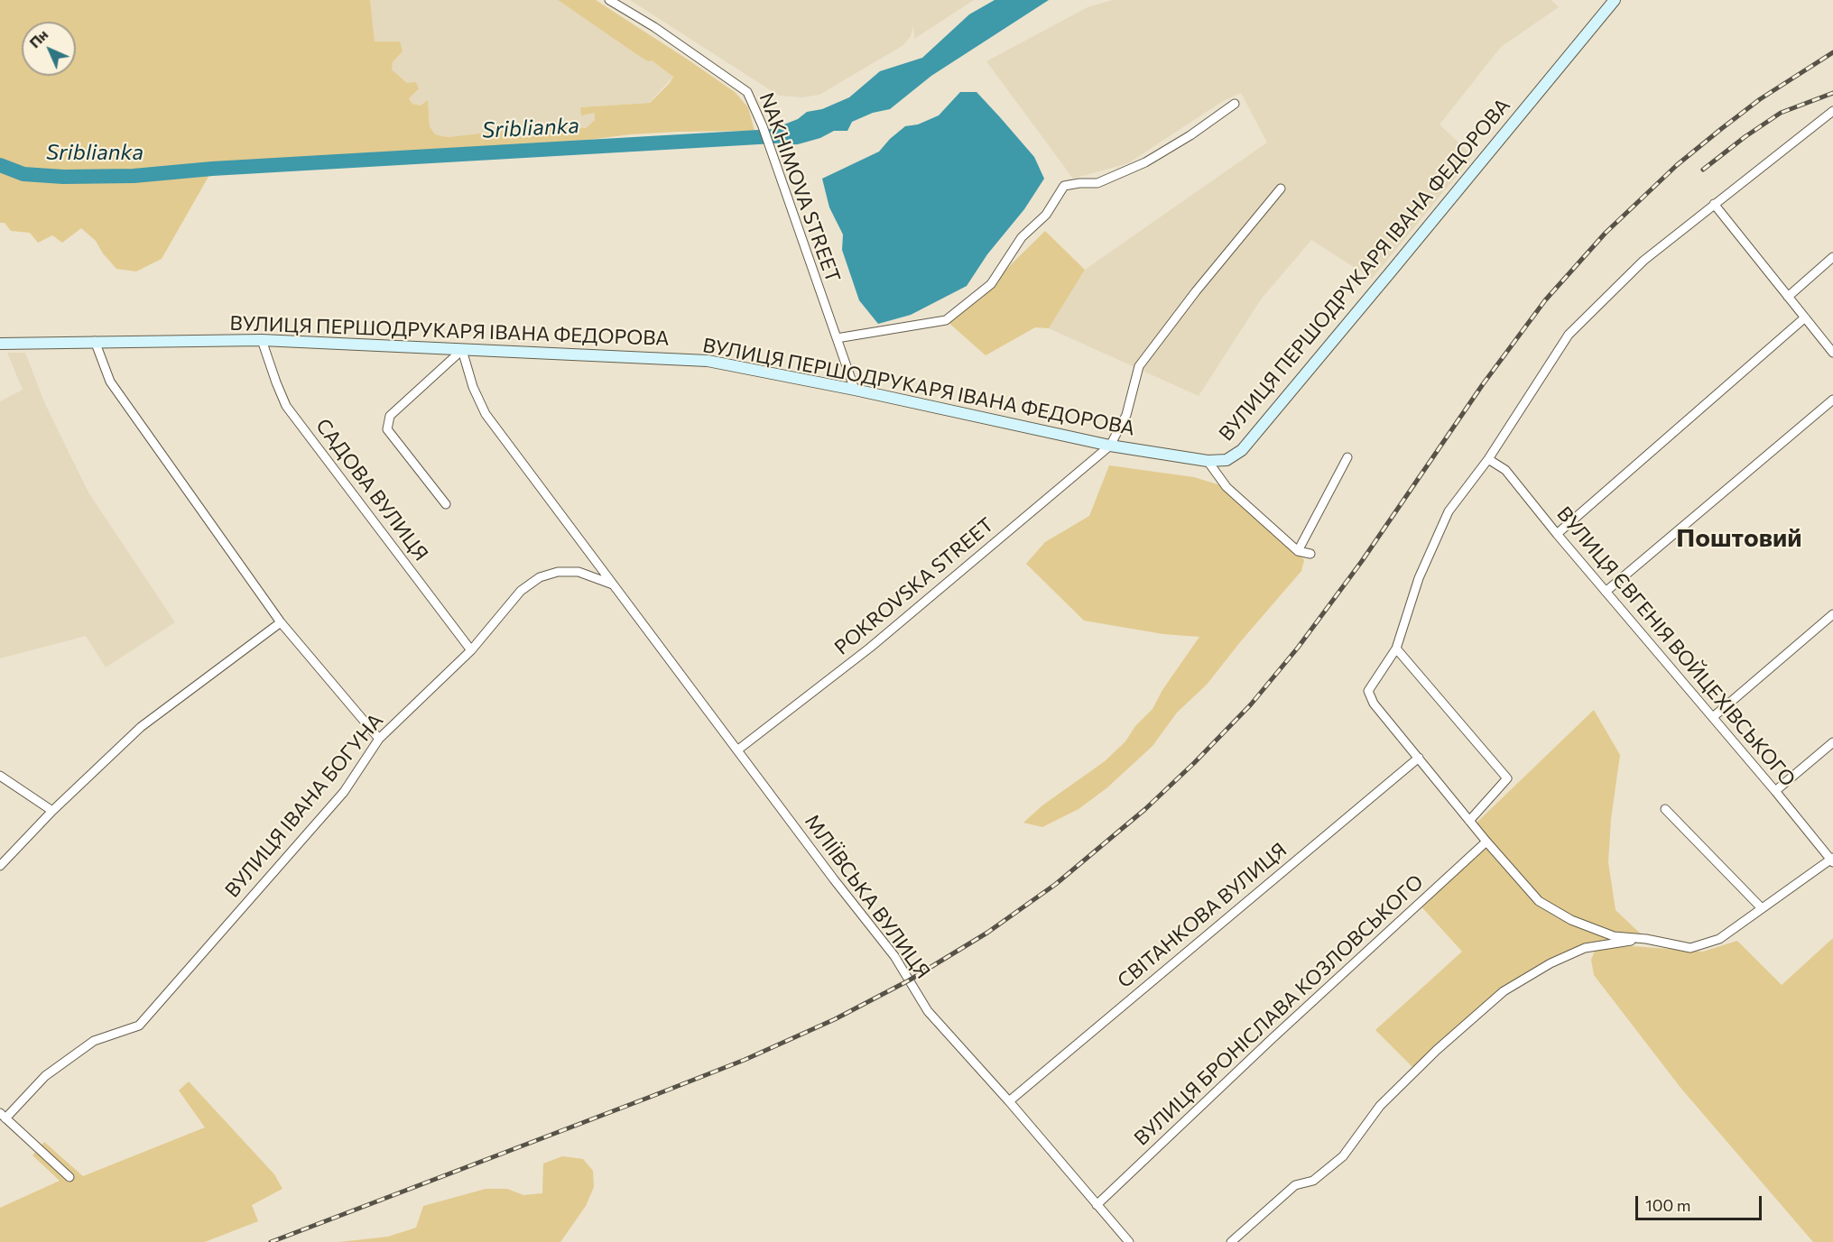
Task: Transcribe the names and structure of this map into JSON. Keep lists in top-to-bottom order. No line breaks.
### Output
{"streets":{"street":["NAKHIMOVA STREET","ВУЛИЦЯ ПЕРШОДРУКАРЯ ІВАНА ФЕДОРОВА","САДОВА ВУЛИЦЯ","POKROVSKA STREET","ВУЛИЦЯ ЄВГЕНІЯ ВОЙЦЕХІВСЬКОГО","ВУЛИЦЯ ІВАНА БОГУНА","МЛІЇВСЬКА ВУЛИЦЯ","СВІТАНКОВА ВУЛИЦЯ","ВУЛИЦЯ БРОНІСЛАВА КОЗЛОВСЬКОГО"]},"crossings":[["NAKHIMOVA STREET","ВУЛИЦЯ ПЕРШОДРУКАРЯ ІВАНА ФЕДОРОВА"],["ВУЛИЦЯ ПЕРШОДРУКАРЯ ІВАНА ФЕДОРОВА","САДОВА ВУЛИЦЯ"],["ВУЛИЦЯ ПЕРШОДРУКАРЯ ІВАНА ФЕДОРОВА","POKROVSKA STREET"],["САДОВА ВУЛИЦЯ","ВУЛИЦЯ ІВАНА БОГУНА"],["POKROVSKA STREET","МЛІЇВСЬКА ВУЛИЦЯ"],["ВУЛИЦЯ ІВАНА БОГУНА","МЛІЇВСЬКА ВУЛИЦЯ"],["МЛІЇВСЬКА ВУЛИЦЯ","СВІТАНКОВА ВУЛИЦЯ"],["МЛІЇВСЬКА ВУЛИЦЯ","ВУЛИЦЯ БРОНІСЛАВА КОЗЛОВСЬКОГО"]],"districts":["Поштовий"],"water":["Sriblianka"],"scale_bar":"100 m","north":"top left"}
